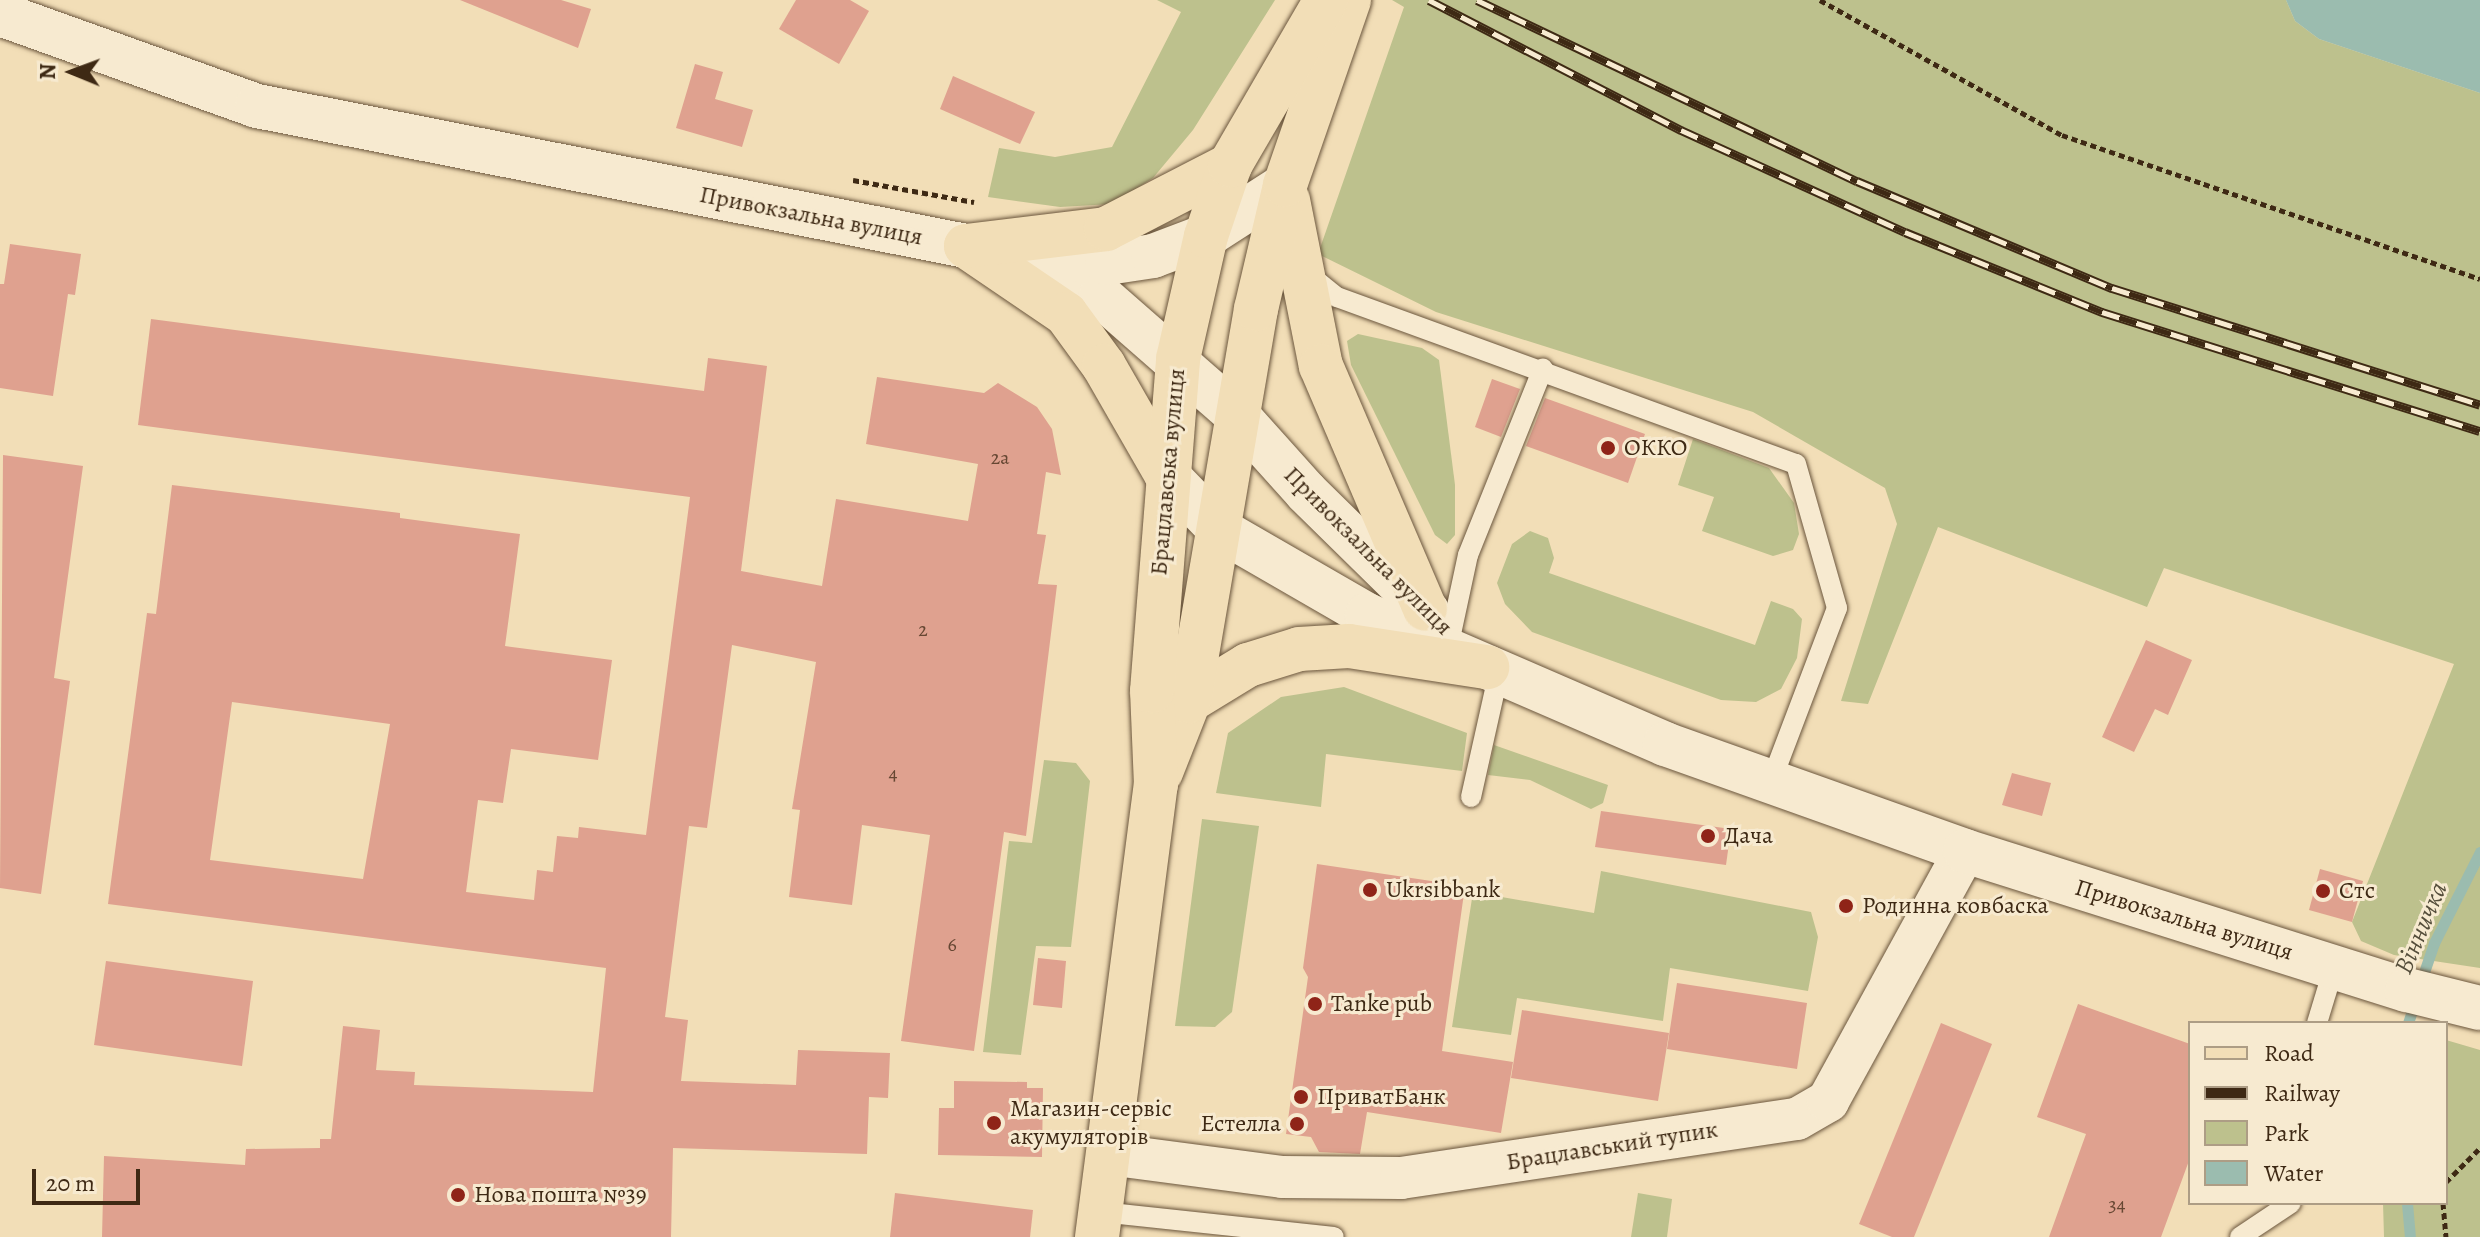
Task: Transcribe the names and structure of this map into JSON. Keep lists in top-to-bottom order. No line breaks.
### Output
{"streets":{"main road":["Брацлавська вулиця"],"street":["Привокзальна вулиця","Брацлавський тупик"]},"crossings":[["Привокзальна вулиця","Брацлавська вулиця"],["Привокзальна вулиця","Брацлавський тупик"],["Брацлавська вулиця","Брацлавський тупик"]],"water":["Вінничка"],"places":["ОККО","Дача","Ukrsibbank","Стс","Родинна ковбаска","Tanke pub","ПриватБанк","Магазин-сервіс акумуляторів","Естелла","Нова пошта №39"],"house_numbers":["2а","2","4","6","34"],"legend":["Road","Railway","Park","Water"],"scale_bar":"20 m","north":"left"}
